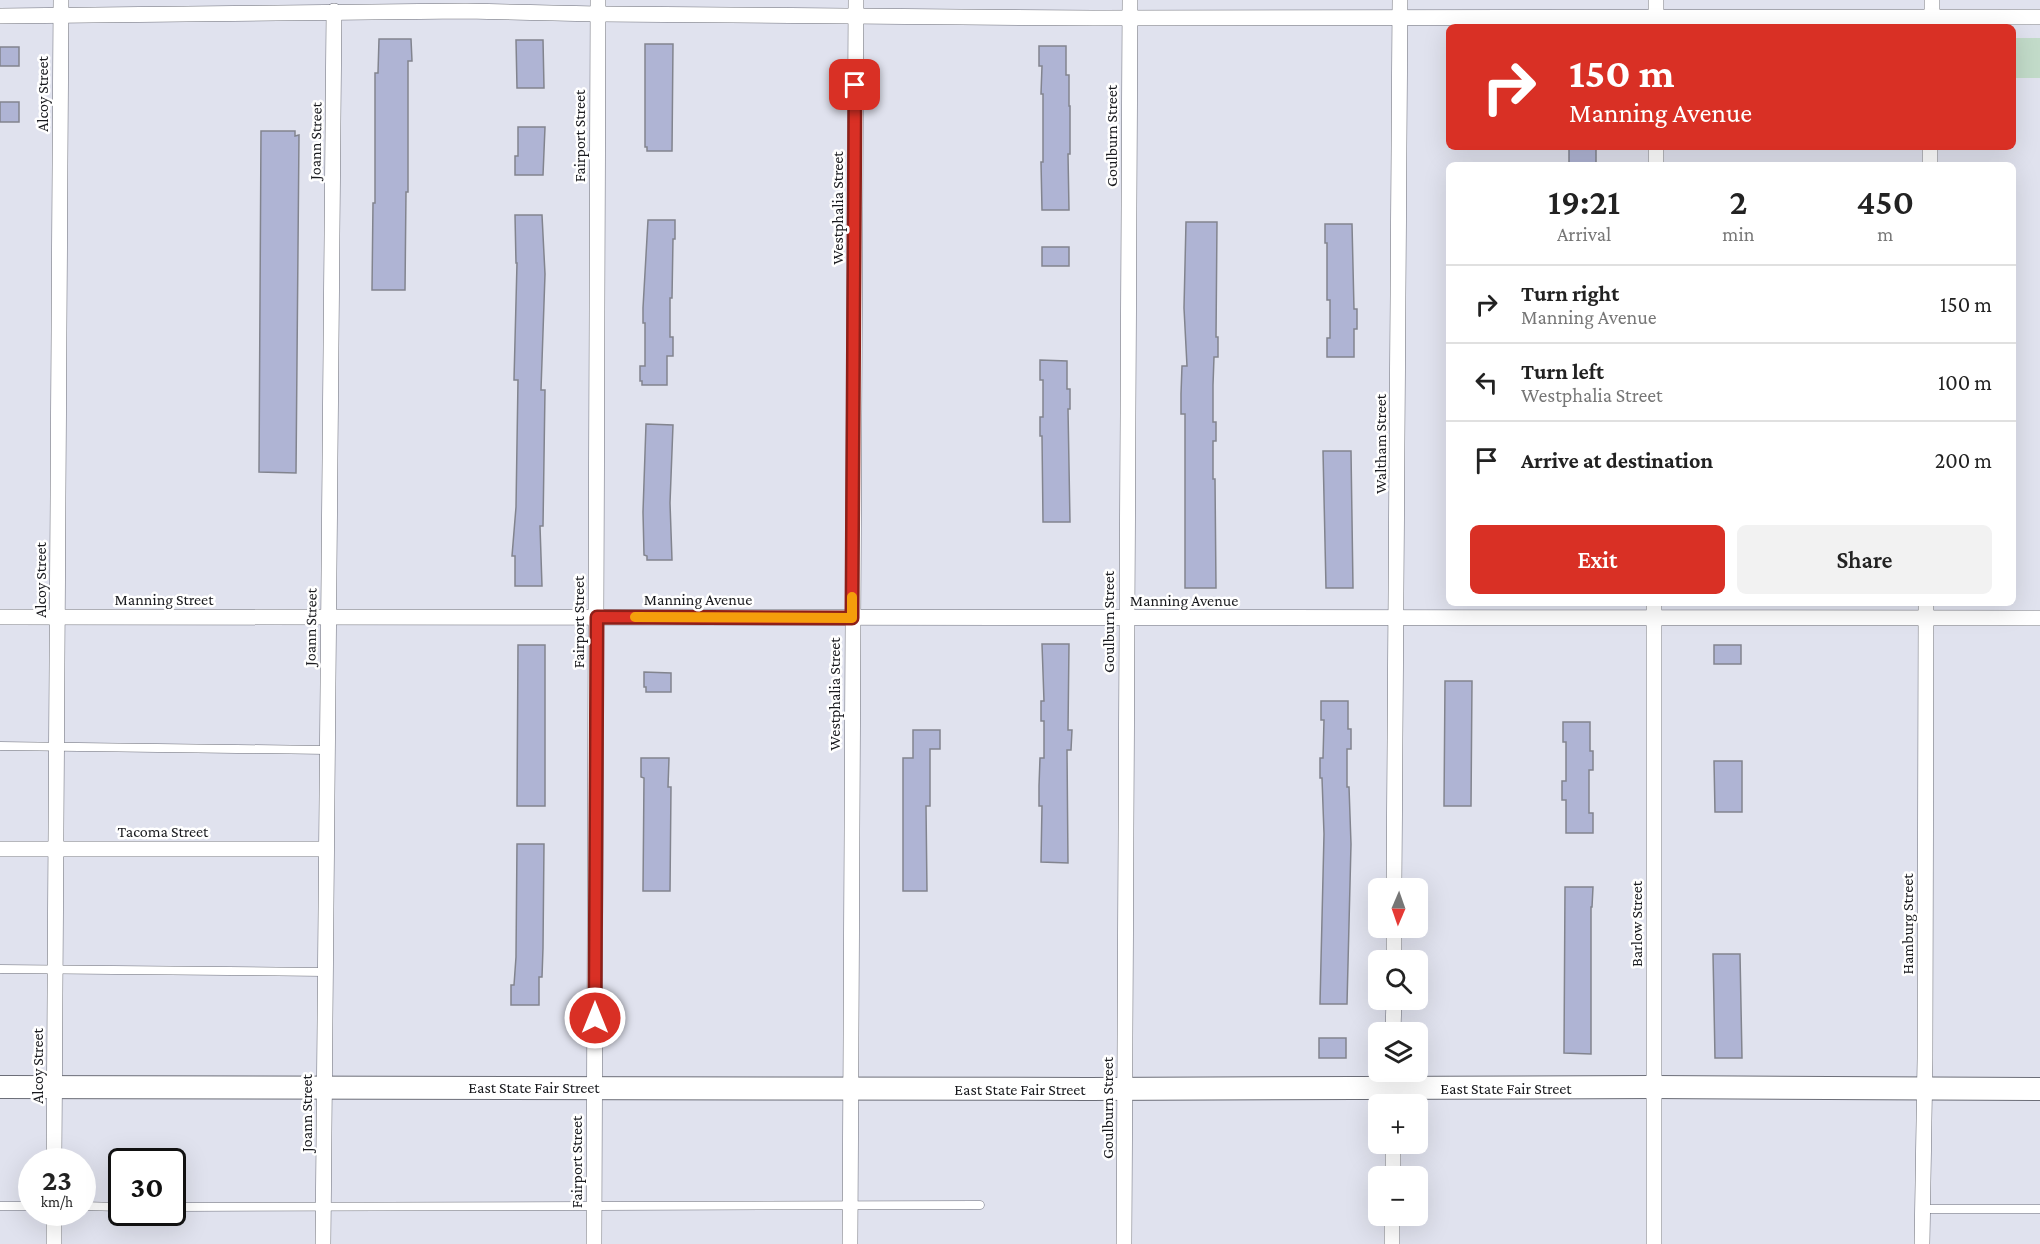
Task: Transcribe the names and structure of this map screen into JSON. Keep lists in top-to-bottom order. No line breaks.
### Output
{"streets":{"street":["Alcoy Street","Fairport Street","Goulburn Street","Joann Street","Westphalia Street","Waltham Street","Manning Street","Manning Avenue","Tacoma Street","Barlow Street","Hamburg Street","East State Fair Street"]},"crossings":[["Alcoy Street","Manning Street"],["Alcoy Street","Tacoma Street"],["Alcoy Street","East State Fair Street"],["Fairport Street","Manning Avenue"],["Fairport Street","East State Fair Street"],["Goulburn Street","Manning Avenue"],["Goulburn Street","East State Fair Street"],["Joann Street","Manning Street"],["Joann Street","Manning Avenue"],["Joann Street","Tacoma Street"],["Joann Street","East State Fair Street"],["Westphalia Street","Manning Avenue"],["Westphalia Street","East State Fair Street"],["Waltham Street","Manning Avenue"],["Manning Street","Manning Avenue"],["Manning Avenue","Barlow Street"],["Manning Avenue","Hamburg Street"],["Barlow Street","East State Fair Street"],["Hamburg Street","East State Fair Street"]],"north":"bottom","page":{"turn":["150 m","Manning Avenue"],"eta":["19:21","Arrival","2","min","450","m"],"list":[{"name":"Turn right","note":"Manning Avenue","value":"150 m"},{"name":"Turn left","note":"Westphalia Street","value":"100 m"},{"name":"Arrive at destination","value":"200 m"}],"buttons":["Exit","Share"],"map_buttons":["+","−"],"speed":"23 km/h","limit":"30"}}
